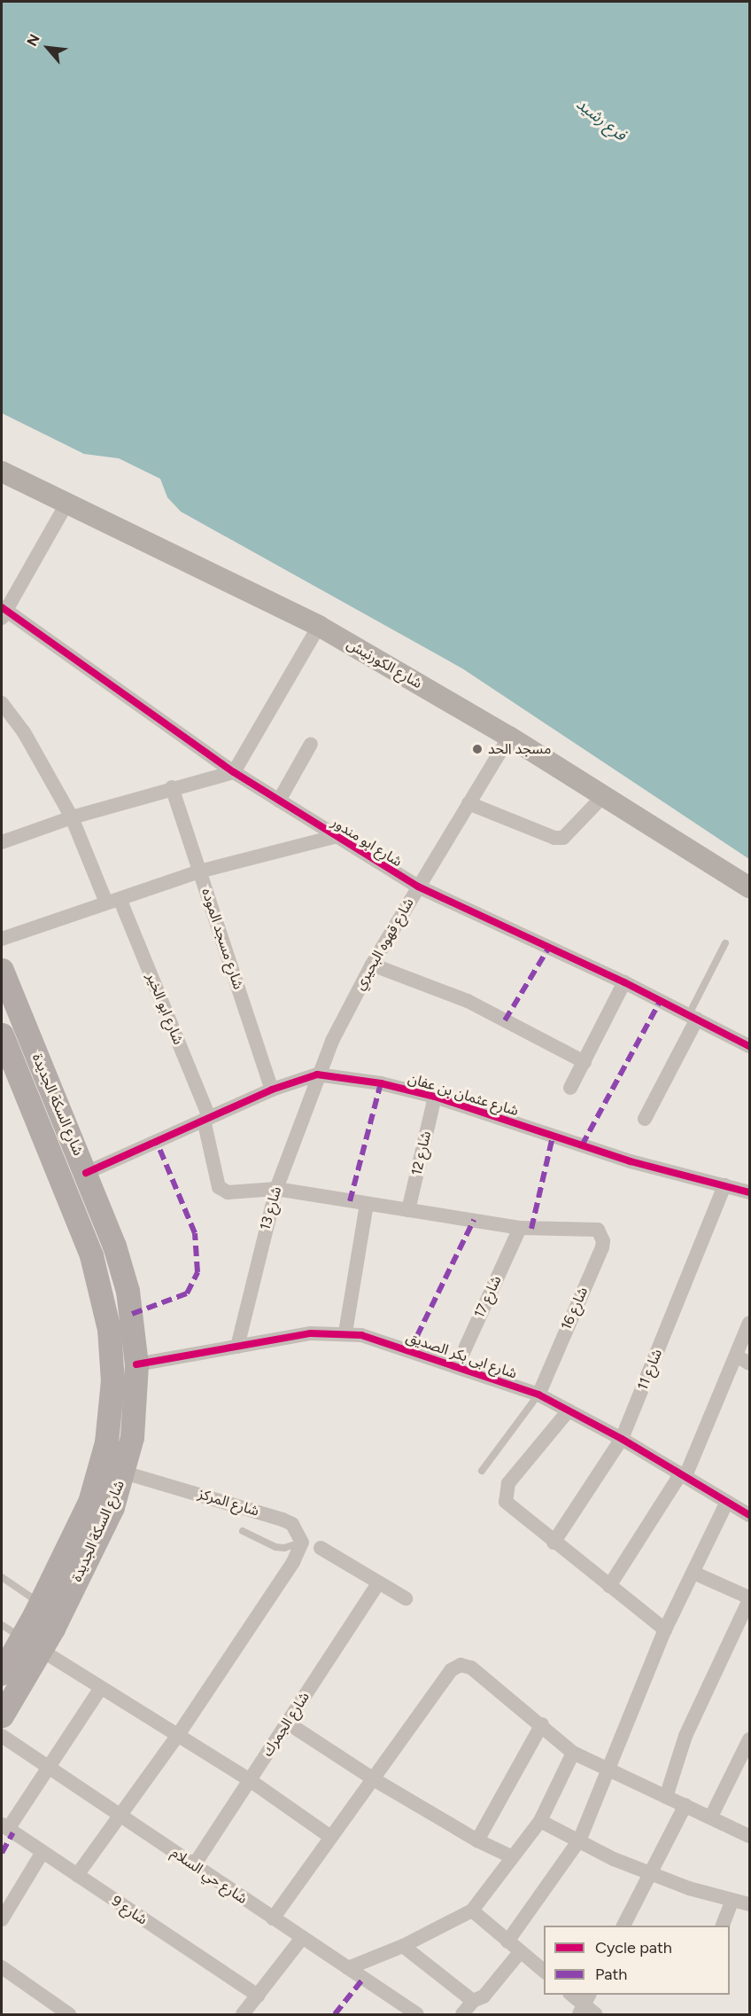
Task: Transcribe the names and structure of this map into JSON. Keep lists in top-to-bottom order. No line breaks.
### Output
{"streets":{"main road":["شارع الكورنيش","شارع السكة الجديدة"],"street":["شارع ابو مندور","شارع مسجد الموده","شارع قهوه البحيري","شارع ابو الخير","شارع عثمان بن عفان","شارع 12","شارع 13","شارع 17","شارع 16","شارع ابى بكر الصديق","شارع 11","شارع المركز","شارع الجمرك","شارع حي السلام","شارع 9"]},"crossings":[["شارع الكورنيش","شارع قهوه البحيري"],["شارع ابو مندور","شارع قهوه البحيري"],["شارع مسجد الموده","شارع عثمان بن عفان"],["شارع قهوه البحيري","شارع عثمان بن عفان"],["شارع قهوه البحيري","شارع 13"],["شارع ابو الخير","شارع عثمان بن عفان"],["شارع ابو الخير","شارع 13"],["شارع عثمان بن عفان","شارع السكة الجديدة"],["شارع عثمان بن عفان","شارع 12"],["شارع عثمان بن عفان","شارع 13"],["شارع عثمان بن عفان","شارع 11"],["شارع السكة الجديدة","شارع ابى بكر الصديق"],["شارع السكة الجديدة","شارع المركز"],["شارع 13","شارع ابى بكر الصديق"],["شارع 17","شارع 16"],["شارع 17","شارع ابى بكر الصديق"],["شارع 16","شارع ابى بكر الصديق"],["شارع ابى بكر الصديق","شارع 11"],["شارع الجمرك","شارع حي السلام"]],"water":["فرع رشيد"],"places":["مسجد الحد"],"legend":["Cycle path","Path"],"north":"top left"}
